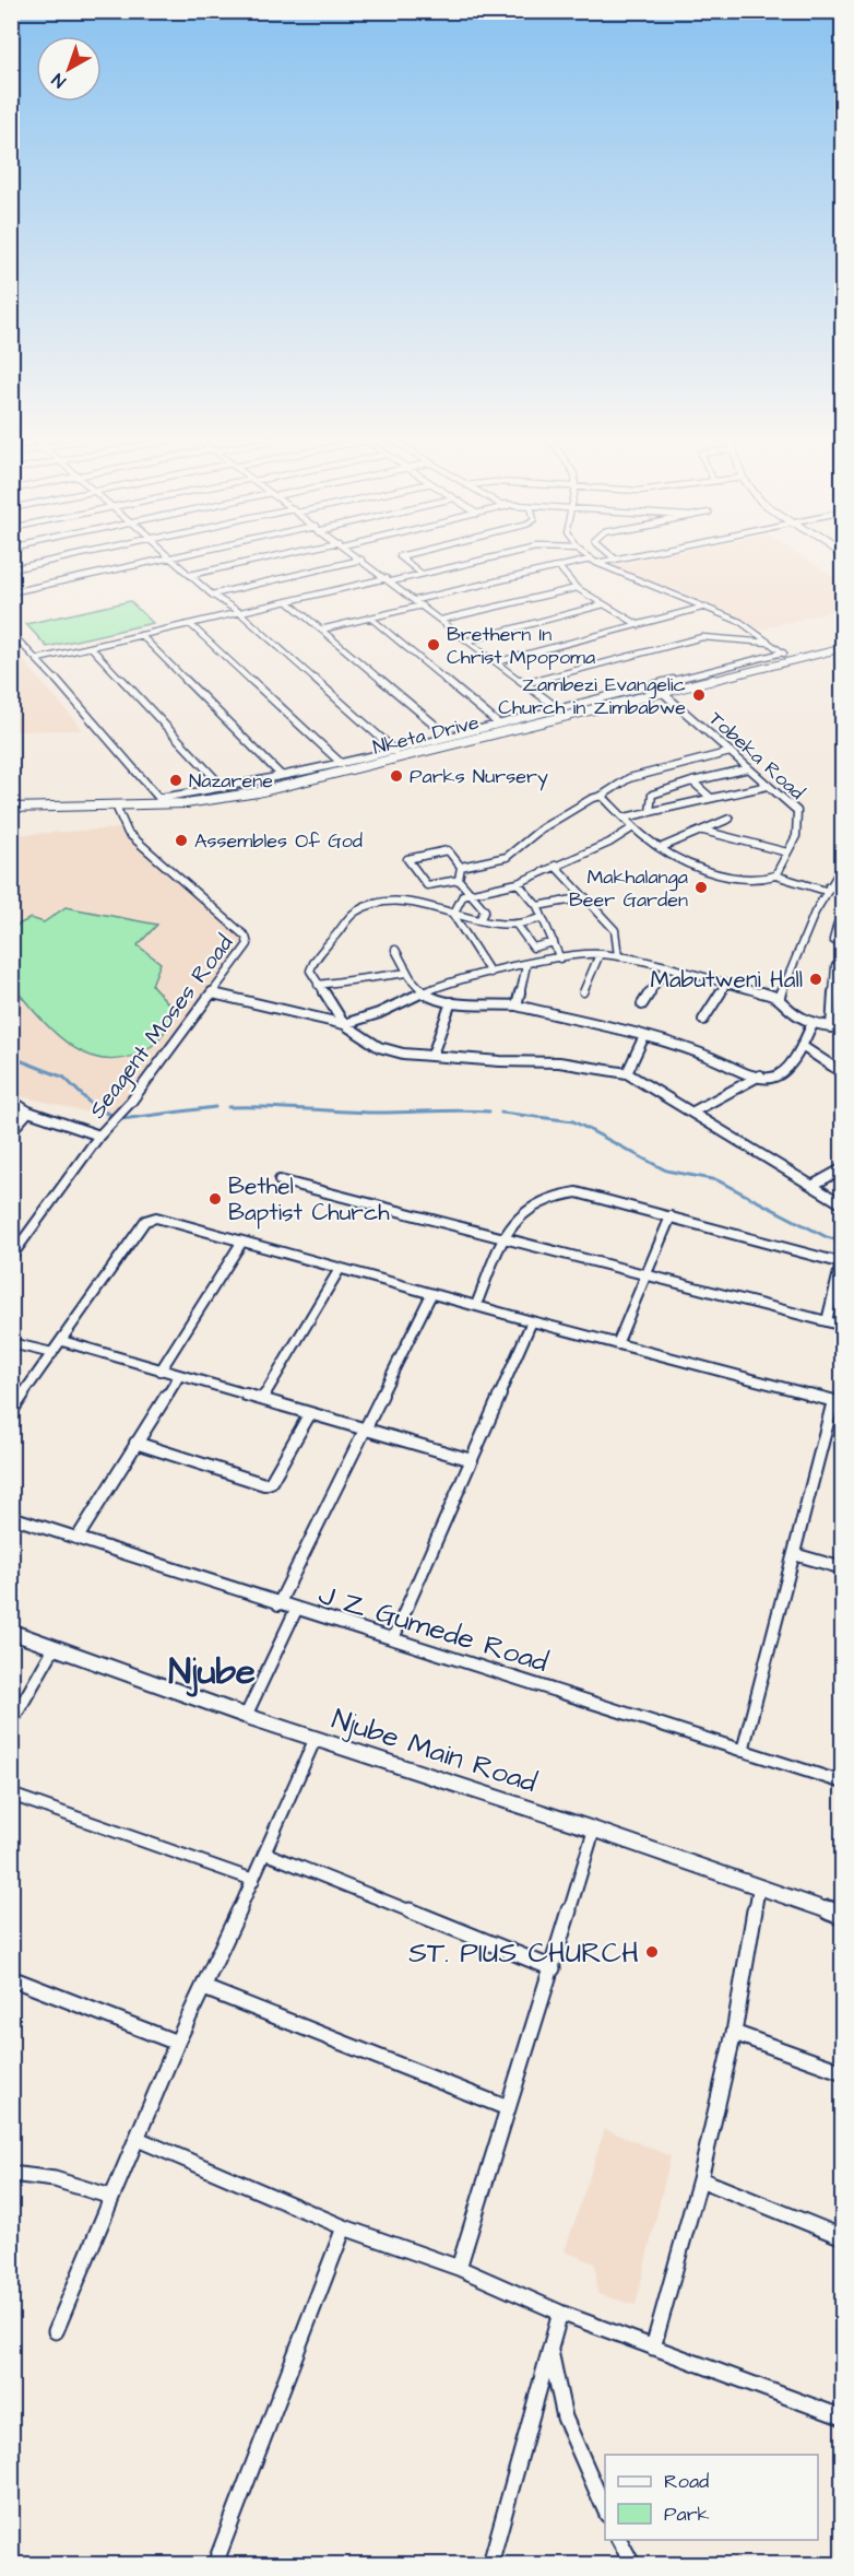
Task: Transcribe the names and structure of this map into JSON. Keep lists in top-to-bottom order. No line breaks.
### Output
{"streets":{"street":["Nketa Drive","Tobeka Road","Seagent Moses Road","J Z Gumede Road","Njube Main Road"]},"crossings":[["Nketa Drive","Tobeka Road"],["Nketa Drive","Seagent Moses Road"]],"districts":["Njube"],"places":["Brethern In Christ Mpopoma","Zambezi Evangelic Church in Zimbabwe","Parks Nursery","Nazarene","Assembles Of God","Makhalanga Beer Garden","Mabutweni Hall","Bethel Baptist Church","ST. PIUS CHURCH"],"legend":["Road","Park"],"north":"bottom left"}
